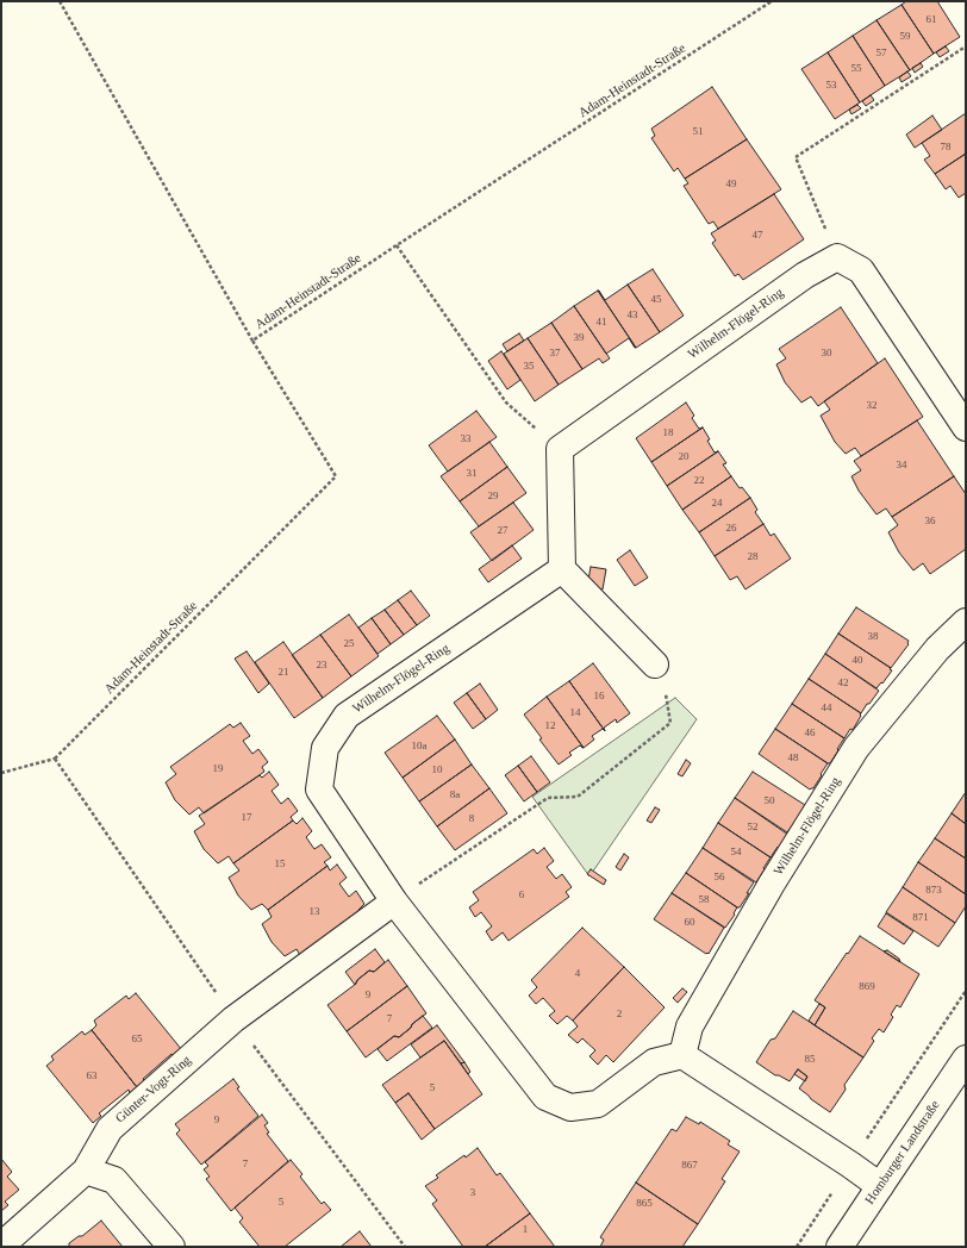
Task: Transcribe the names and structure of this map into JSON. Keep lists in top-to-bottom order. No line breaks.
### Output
{"streets":{"street":["Wilhelm-Flögel-Ring","Günter-Vogt-Ring","Homburger Landstraße"],"path":["Adam-Heinstadt-Straße"]},"crossings":[["Wilhelm-Flögel-Ring","Günter-Vogt-Ring"]],"house_numbers":["61","59","57","55","53","51","78","49","47","45","43","41","39","37","30","35","32","18","33","20","34","31","22","29","24","36","26","27","28","38","25","40","23","21","42","16","44","14","12","46","10a","48","19","10","8a","50","17","8","52","54","15","56","873","6","58","13","871","60","4","869","9","2","7","65","85","63","5","9","7","867","3","5","865","1"]}
